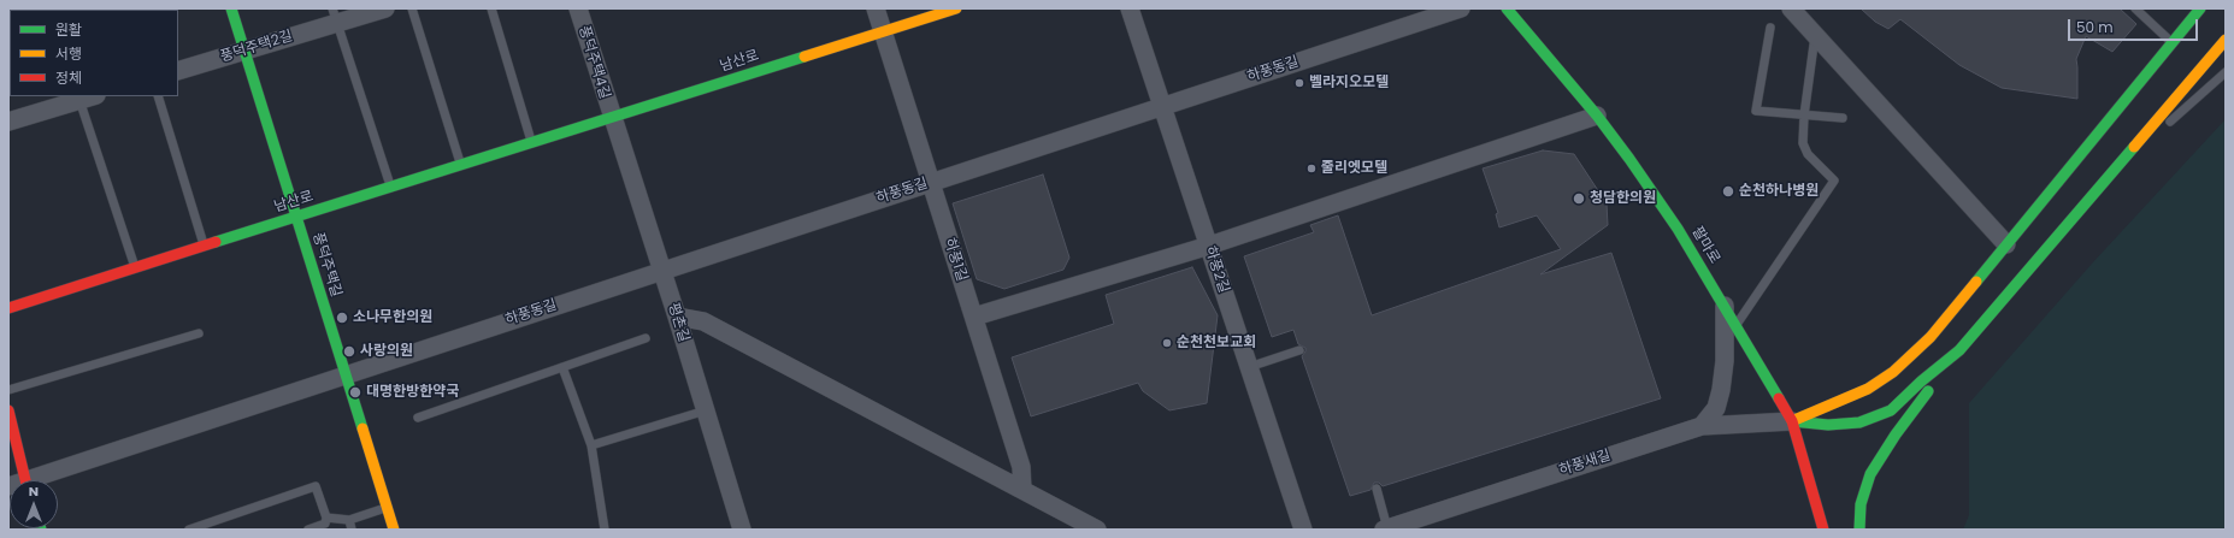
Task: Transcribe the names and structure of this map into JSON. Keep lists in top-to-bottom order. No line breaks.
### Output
{"streets":{"main road":["남산로","팔마로","풍덕주택길"],"street":["풍덕주택2길","풍덕주택4길","하풍동길","하풍1길","하풍2길","평촌길","하풍새길"]},"crossings":[["풍덕주택2길","풍덕주택길"],["남산로","풍덕주택4길"],["남산로","하풍1길"],["남산로","풍덕주택길"],["남산로","평촌길"],["풍덕주택4길","평촌길"],["하풍동길","하풍1길"],["하풍동길","풍덕주택길"],["하풍동길","하풍2길"],["하풍동길","평촌길"],["팔마로","하풍새길"]],"places":["벨라지오모텔","줄리엣모텔","순천하나병원","청담한의원","소나무한의원","순천천보교회","사랑의원","대명한방한약국"],"legend":["원활","서행","정체"],"scale_bar":"50 m","north":"top"}
